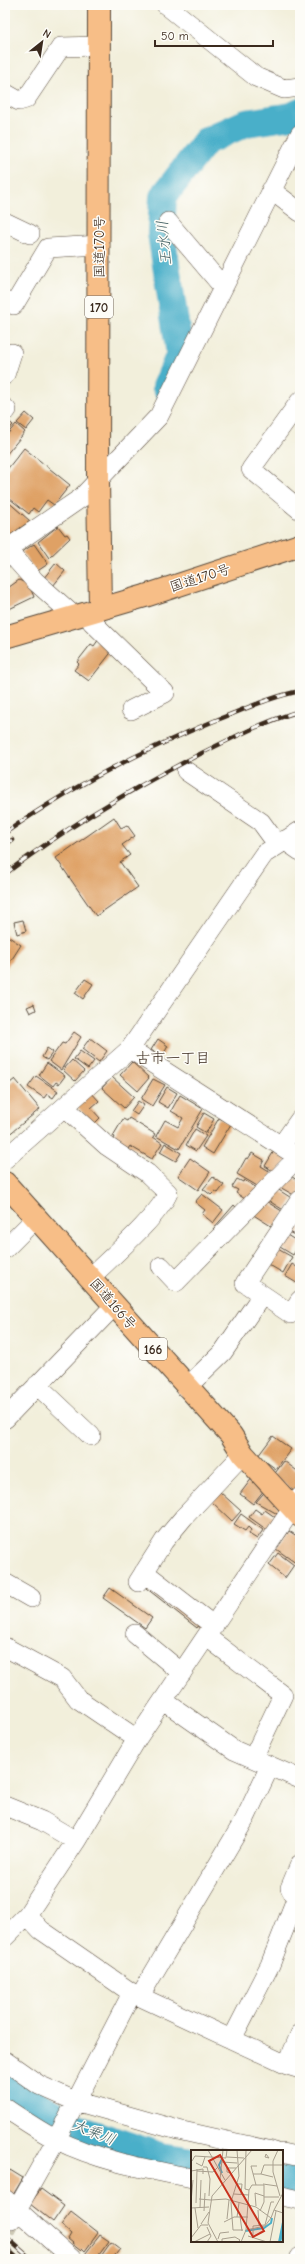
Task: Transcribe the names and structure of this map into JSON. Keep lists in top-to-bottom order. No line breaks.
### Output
{"streets":{"highway":["国道170号","170","国道166号","166"]},"districts":["古市一丁目"],"water":["王水川","大乗川"],"scale_bar":"50 m","north":"top right"}
